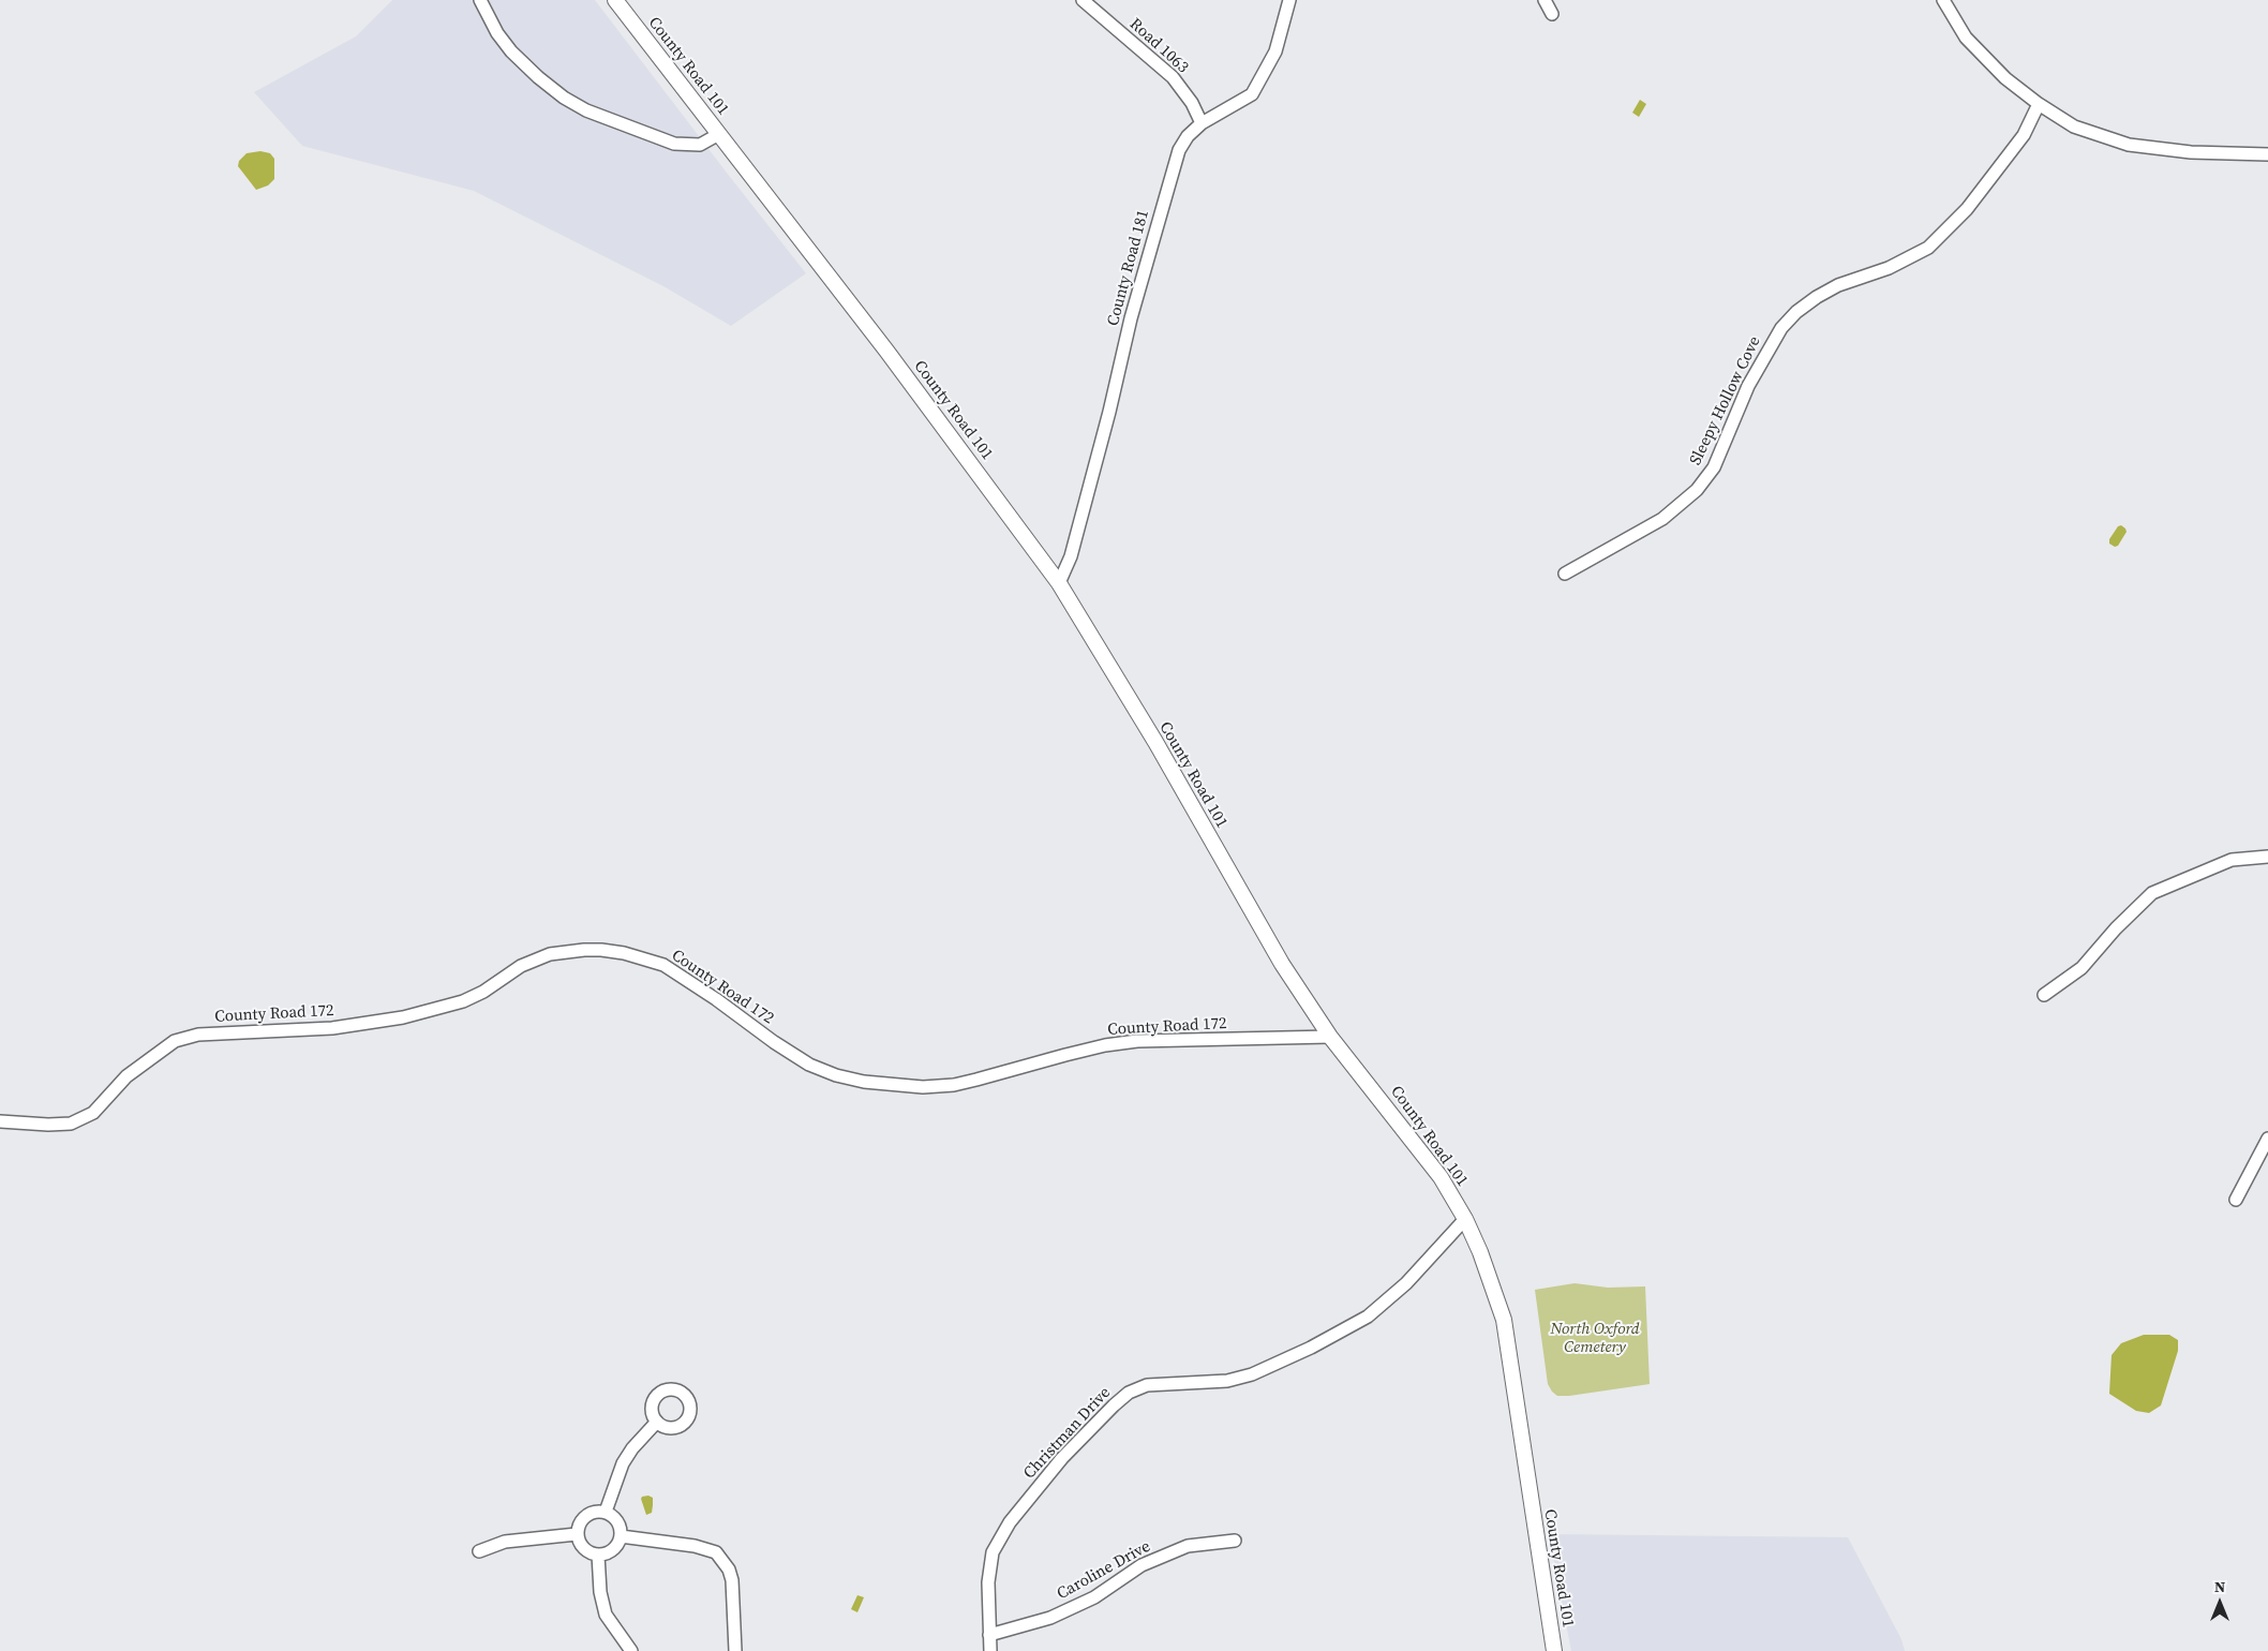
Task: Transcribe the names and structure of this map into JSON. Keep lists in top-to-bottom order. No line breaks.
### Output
{"streets":{"street":["Road 1063","County Road 101","County Road 181","Sleepy Hollow Cove","County Road 172","Christman Drive","Caroline Drive"]},"crossings":[["Road 1063","County Road 181"],["County Road 101","County Road 181"],["County Road 101","County Road 172"],["County Road 101","Christman Drive"],["Christman Drive","Caroline Drive"]],"parks":["North Oxford Cemetery"],"north":"top"}
